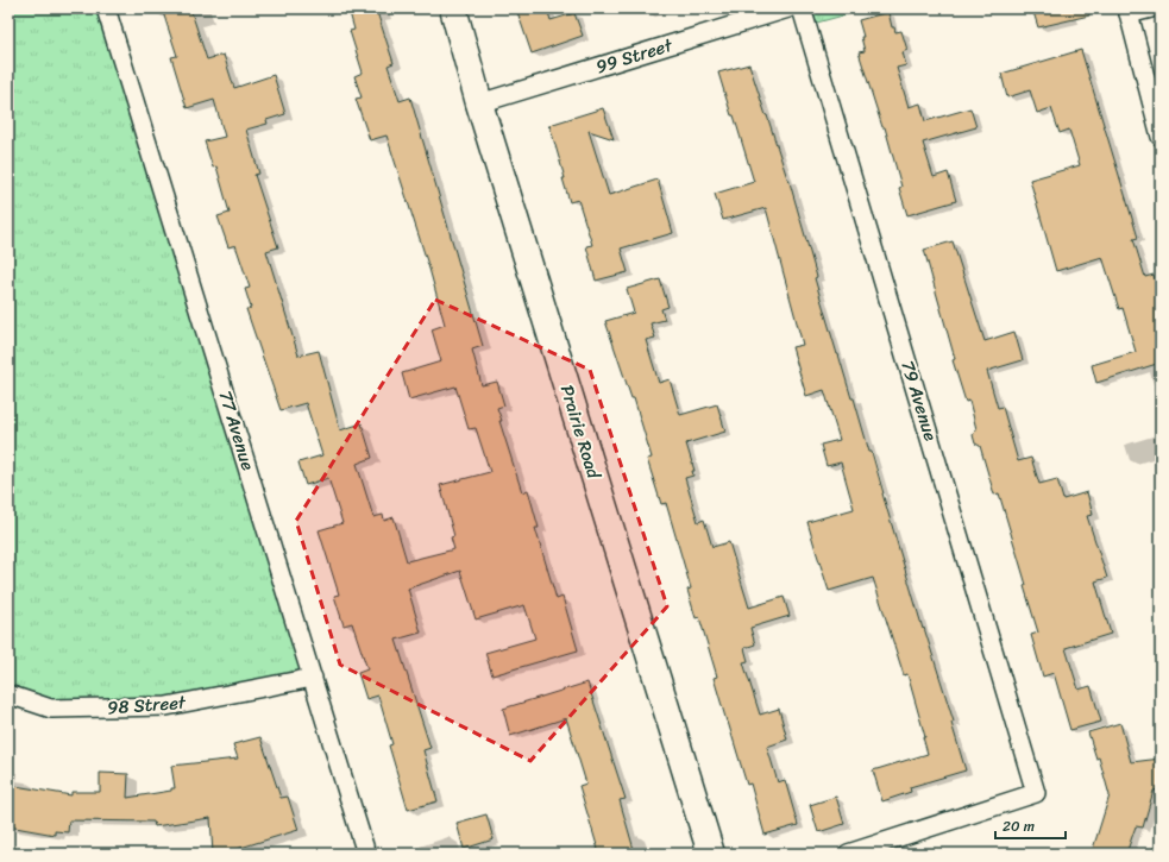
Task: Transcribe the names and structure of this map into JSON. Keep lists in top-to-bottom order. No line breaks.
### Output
{"streets":{"street":["99 Street","79 Avenue","77 Avenue","Prairie Road","98 Street"]},"crossings":[["99 Street","Prairie Road"],["77 Avenue","98 Street"]],"scale_bar":"20 m"}
